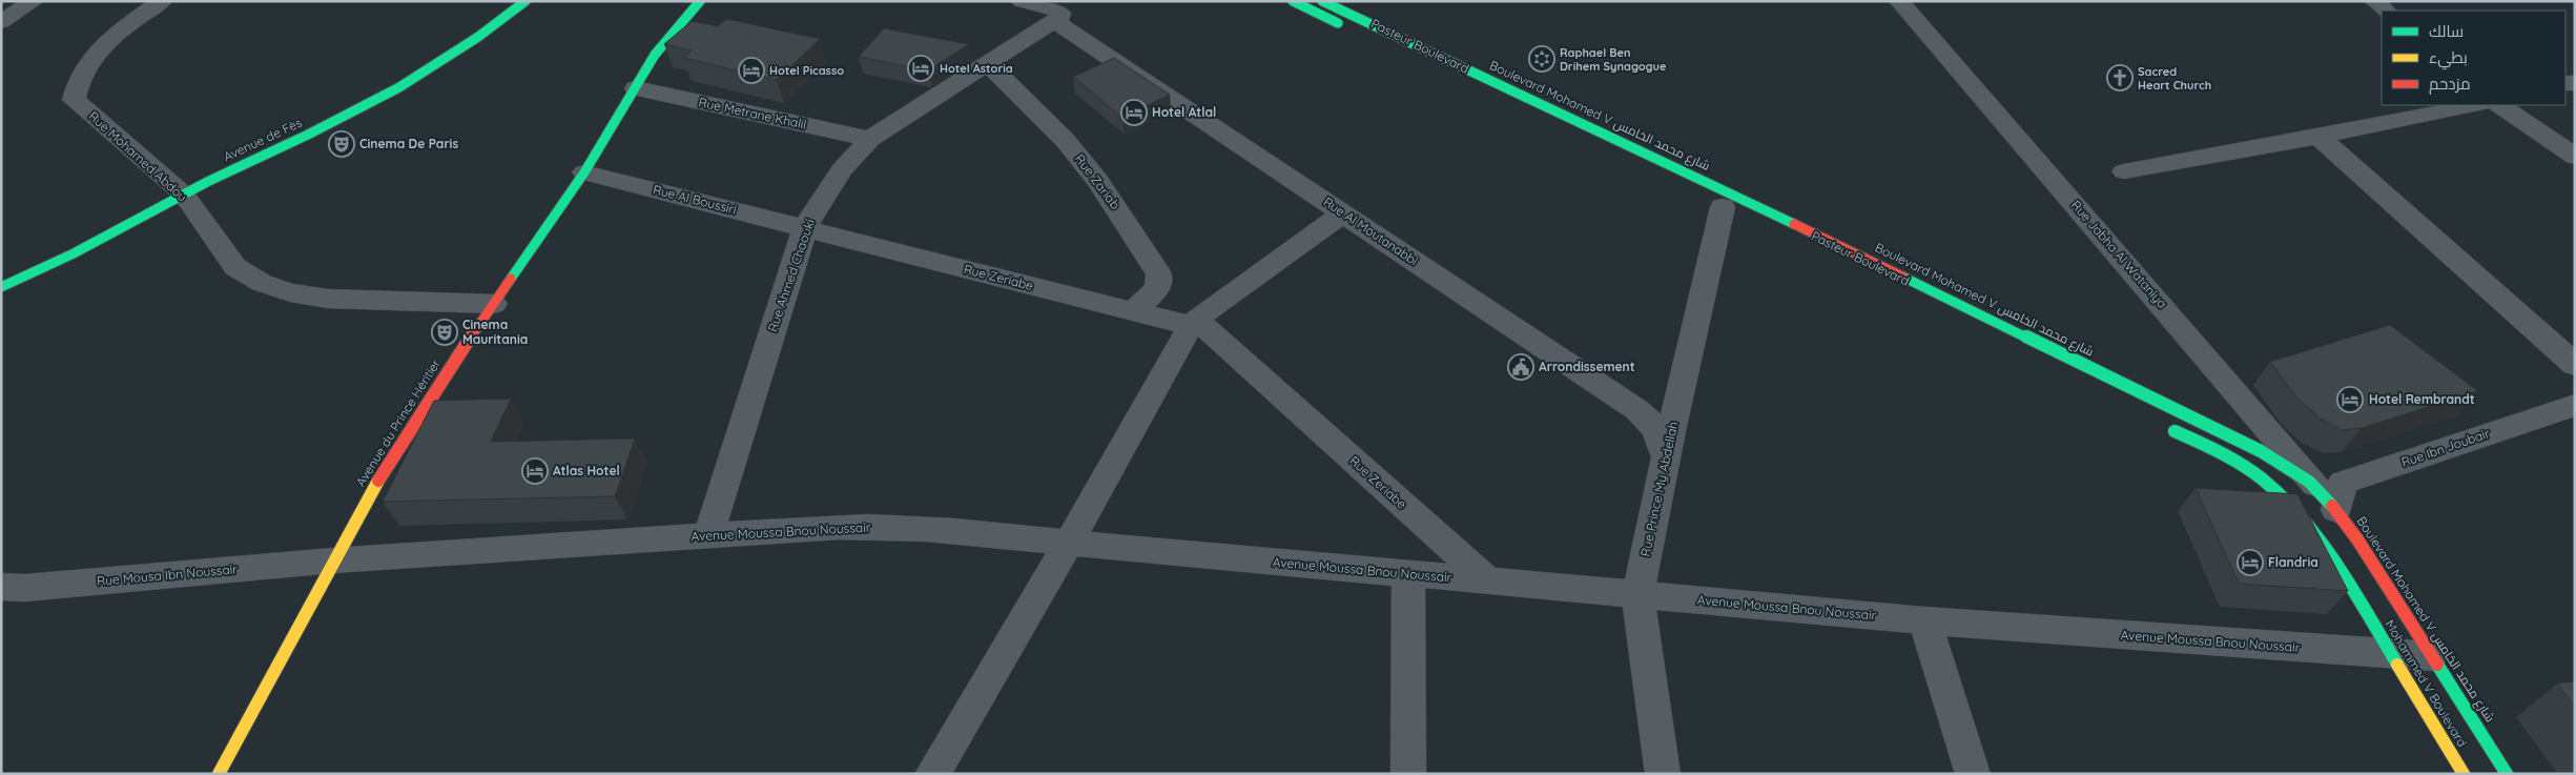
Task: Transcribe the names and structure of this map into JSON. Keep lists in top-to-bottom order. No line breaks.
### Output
{"streets":{"main road":["Boulevard Mohamed V شارع محمد الخامس","Avenue de Fès","Avenue du Prince Héritier","Mohammed V Boulevard"],"street":["Rue Metrane Khalil","Rue Mohamed Abdou","Rue Zariab","Rue Al Boussiri","Rue Al Moutanabbi","Rue Jabha Al Wataniya","Rue Ahmed Chaouki","Rue Zeriabe","Rue Ibn Joubair","Rue Prince My Abdellah","Avenue Moussa Bnou Noussair","Rue Mousa Ibn Noussair"]},"crossings":[["Rue Metrane Khalil","Rue Ahmed Chaouki"],["Rue Metrane Khalil","Avenue du Prince Héritier"],["Boulevard Mohamed V شارع محمد الخامس","Rue Jabha Al Wataniya"],["Boulevard Mohamed V شارع محمد الخامس","Rue Ibn Joubair"],["Boulevard Mohamed V شارع محمد الخامس","Avenue Moussa Bnou Noussair"],["Avenue de Fès","Rue Mohamed Abdou"],["Rue Mohamed Abdou","Avenue du Prince Héritier"],["Rue Zariab","Rue Ahmed Chaouki"],["Rue Zariab","Rue Zeriabe"],["Rue Al Boussiri","Rue Ahmed Chaouki"],["Rue Al Boussiri","Rue Zeriabe"],["Rue Al Boussiri","Avenue du Prince Héritier"],["Rue Al Moutanabbi","Rue Ahmed Chaouki"],["Rue Al Moutanabbi","Rue Prince My Abdellah"],["Rue Jabha Al Wataniya","Rue Ibn Joubair"],["Rue Ahmed Chaouki","Rue Zeriabe"],["Rue Ahmed Chaouki","Avenue Moussa Bnou Noussair"],["Rue Zeriabe","Avenue Moussa Bnou Noussair"],["Avenue du Prince Héritier","Avenue Moussa Bnou Noussair"],["Avenue du Prince Héritier","Rue Mousa Ibn Noussair"],["Rue Prince My Abdellah","Avenue Moussa Bnou Noussair"],["Avenue Moussa Bnou Noussair","Rue Mousa Ibn Noussair"],["Avenue Moussa Bnou Noussair","Mohammed V Boulevard"]],"places":{"synagogue":["Raphael Ben Drihem Synagogue"],"hotel":["Hotel Astoria","Hotel Picasso","Hotel Atlal","Hotel Rembrandt","Atlas Hotel","Flandria"],"church":["Sacred Heart Church"],"theatre":["Cinema De Paris","Cinema Mauritania"],"public building":["Arrondissement"]},"legend":["سالك","بطيء","مزدحم"]}
